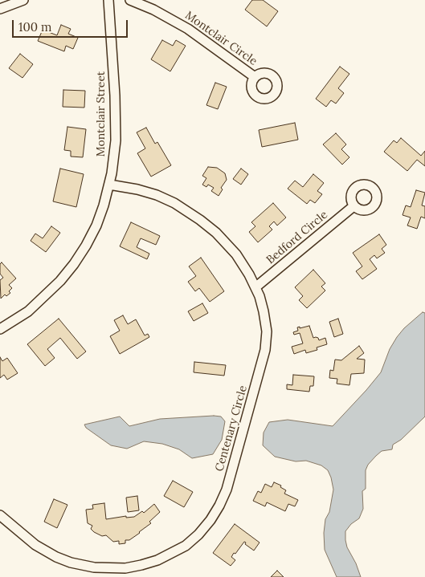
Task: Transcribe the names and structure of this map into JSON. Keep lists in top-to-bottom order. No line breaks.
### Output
{"streets":{"street":["Montclair Circle","Montclair Street","Bedford Circle","Centenary Circle"]},"crossings":[["Montclair Street","Centenary Circle"],["Bedford Circle","Centenary Circle"]],"scale_bar":"100 m"}
